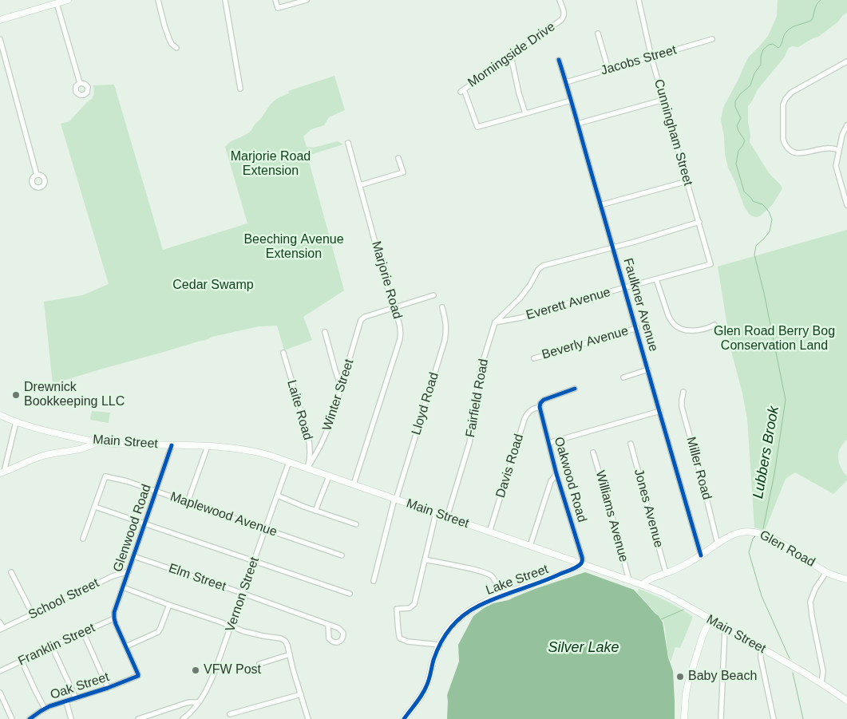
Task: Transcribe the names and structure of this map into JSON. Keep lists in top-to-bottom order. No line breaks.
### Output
{"streets":{"main road":["Main Street","Glen Road","Lake Street"],"street":["Morningside Drive","Jacobs Street","Cunningham Street","Marjorie Road","Everett Avenue","Faulkner Avenue","Beverly Avenue","Winter Street","Fairfield Road","Lloyd Road","Laite Road","Davis Road","Miller Road","Oakwood Road","Jones Avenue","Maplewood Avenue","Williams Avenue","Glenwood Road","Elm Street","Vernon Street","School Street","Franklin Street","Oak Street"]},"crossings":[["Jacobs Street","Cunningham Street"],["Jacobs Street","Faulkner Avenue"],["Cunningham Street","Everett Avenue"],["Marjorie Road","Winter Street"],["Marjorie Road","Main Street"],["Everett Avenue","Faulkner Avenue"],["Everett Avenue","Fairfield Road"],["Faulkner Avenue","Beverly Avenue"],["Faulkner Avenue","Fairfield Road"],["Faulkner Avenue","Glen Road"],["Winter Street","Laite Road"],["Winter Street","Main Street"],["Fairfield Road","Main Street"],["Lloyd Road","Main Street"],["Laite Road","Main Street"],["Main Street","Davis Road"],["Main Street","Oakwood Road"],["Main Street","Williams Avenue"],["Main Street","Glenwood Road"],["Main Street","Glen Road"],["Main Street","Lake Street"],["Main Street","Vernon Street"],["Davis Road","Oakwood Road"],["Miller Road","Glen Road"],["Oakwood Road","Lake Street"],["Jones Avenue","Glen Road"],["Maplewood Avenue","Glenwood Road"],["Maplewood Avenue","Vernon Street"],["Glenwood Road","Elm Street"],["Glenwood Road","School Street"],["Glenwood Road","Franklin Street"],["Elm Street","Vernon Street"]],"water":["Lubbers Brook","Silver Lake"],"parks":["Marjorie Road Extension","Beeching Avenue Extension","Cedar Swamp","Glen Road Berry Bog Conservation Land"],"places":["Drewnick Bookkeeping LLC","VFW Post","Baby Beach"]}
